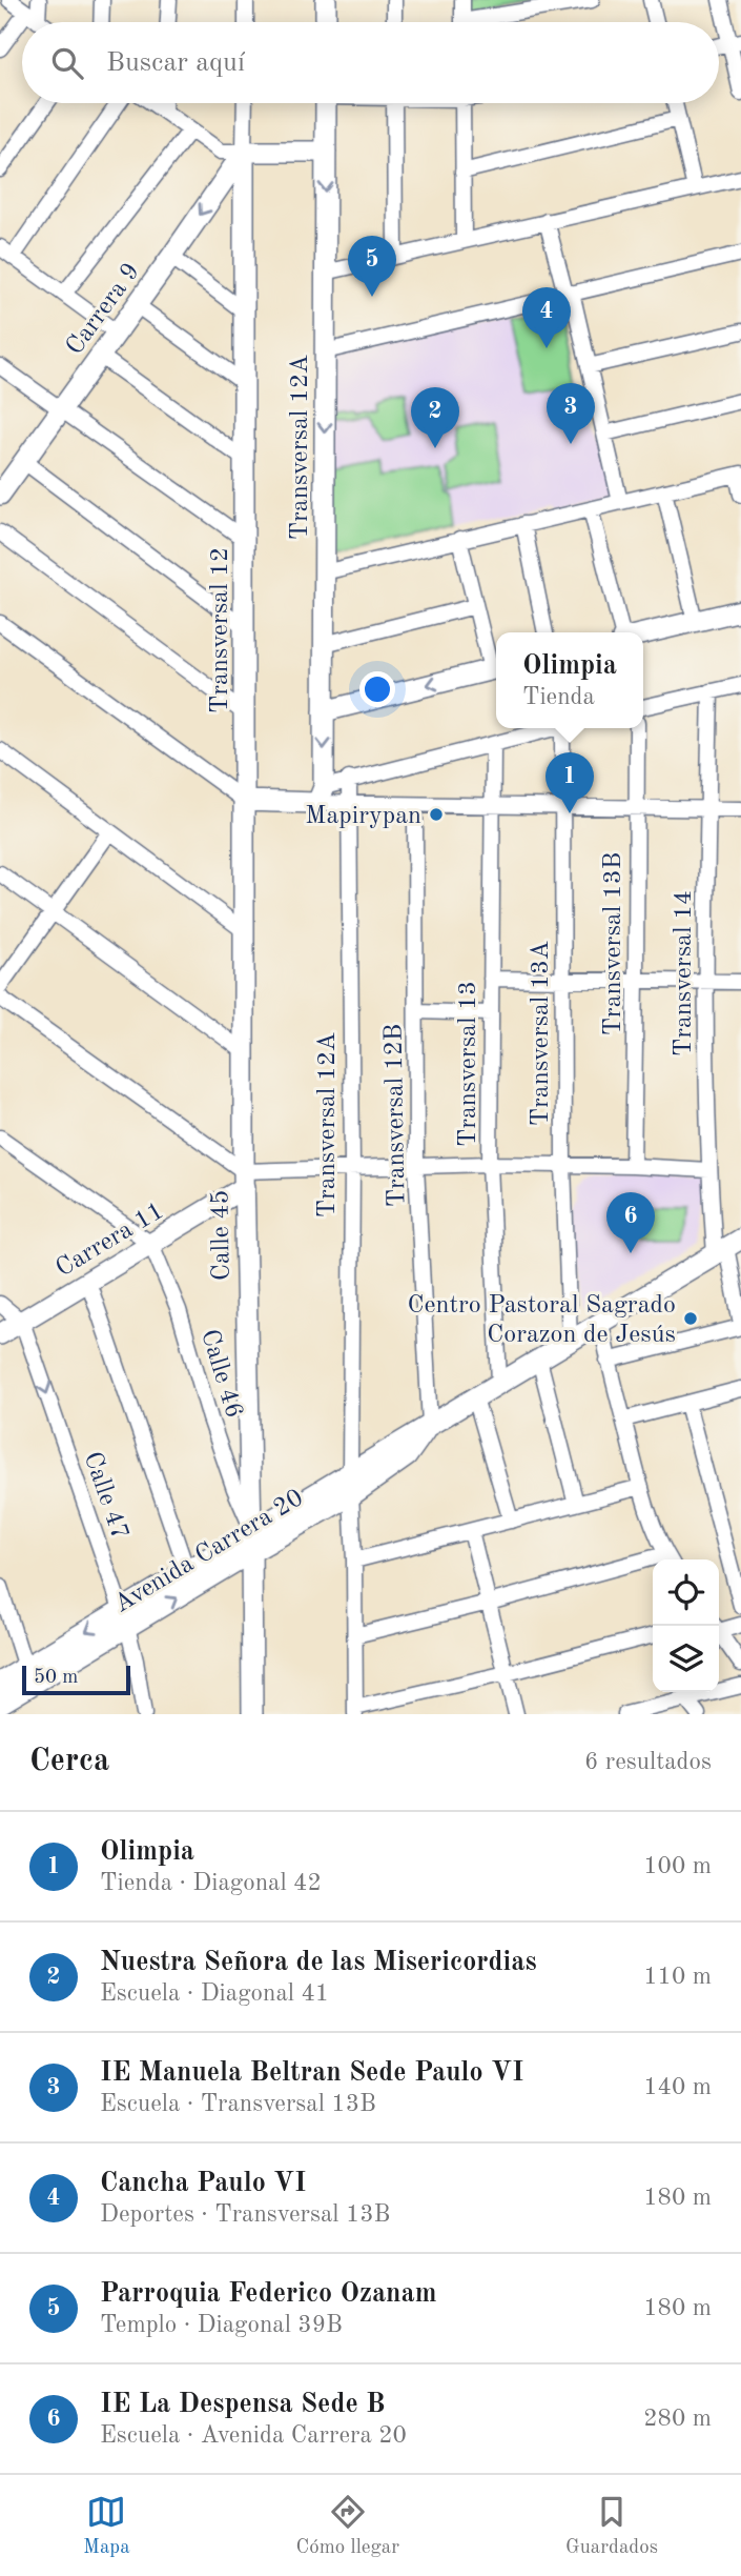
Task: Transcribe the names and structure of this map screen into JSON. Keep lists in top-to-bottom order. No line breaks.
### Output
{"streets":{"street":["Carrera 9","Transversal 12A","Transversal 12","Transversal 13B","Transversal 14","Transversal 13A","Transversal 13","Transversal 12B","Calle 45","Carrera 11","Calle 46","Calle 47","Avenida Carrera 20"]},"crossings":[["Carrera 9","Transversal 12"],["Transversal 12A","Avenida Carrera 20"],["Transversal 12","Calle 45"],["Transversal 12","Carrera 11"],["Transversal 14","Avenida Carrera 20"],["Transversal 13A","Avenida Carrera 20"],["Transversal 13","Avenida Carrera 20"],["Transversal 12B","Avenida Carrera 20"],["Calle 45","Carrera 11"],["Calle 45","Calle 46"],["Calle 45","Avenida Carrera 20"],["Carrera 11","Calle 46"],["Carrera 11","Calle 47"],["Calle 46","Avenida Carrera 20"],["Calle 47","Avenida Carrera 20"]],"places":["Mapirypan","Centro Pastoral Sagrado Corazon de Jesús"],"scale_bar":"50 m","page":{"search":"Buscar aquí","pins":["5","4","3","2","1","6"],"popup":["Olimpia","Tienda"],"scale":"50 m","heading":["Cerca","6 resultados"],"list":[{"mark":"1","name":"Olimpia","note":"Tienda · Diagonal 42","value":"100 m"},{"mark":"2","name":"Nuestra Señora de las Misericordias","note":"Escuela · Diagonal 41","value":"110 m"},{"mark":"3","name":"IE Manuela Beltran Sede Paulo VI","note":"Escuela · Transversal 13B","value":"140 m"},{"mark":"4","name":"Cancha Paulo VI","note":"Deportes · Transversal 13B","value":"180 m"},{"mark":"5","name":"Parroquia Federico Ozanam","note":"Templo · Diagonal 39B","value":"180 m"},{"mark":"6","name":"IE La Despensa Sede B","note":"Escuela · Avenida Carrera 20","value":"280 m"}],"nav":["Mapa","Cómo llegar","Guardados"]}}
